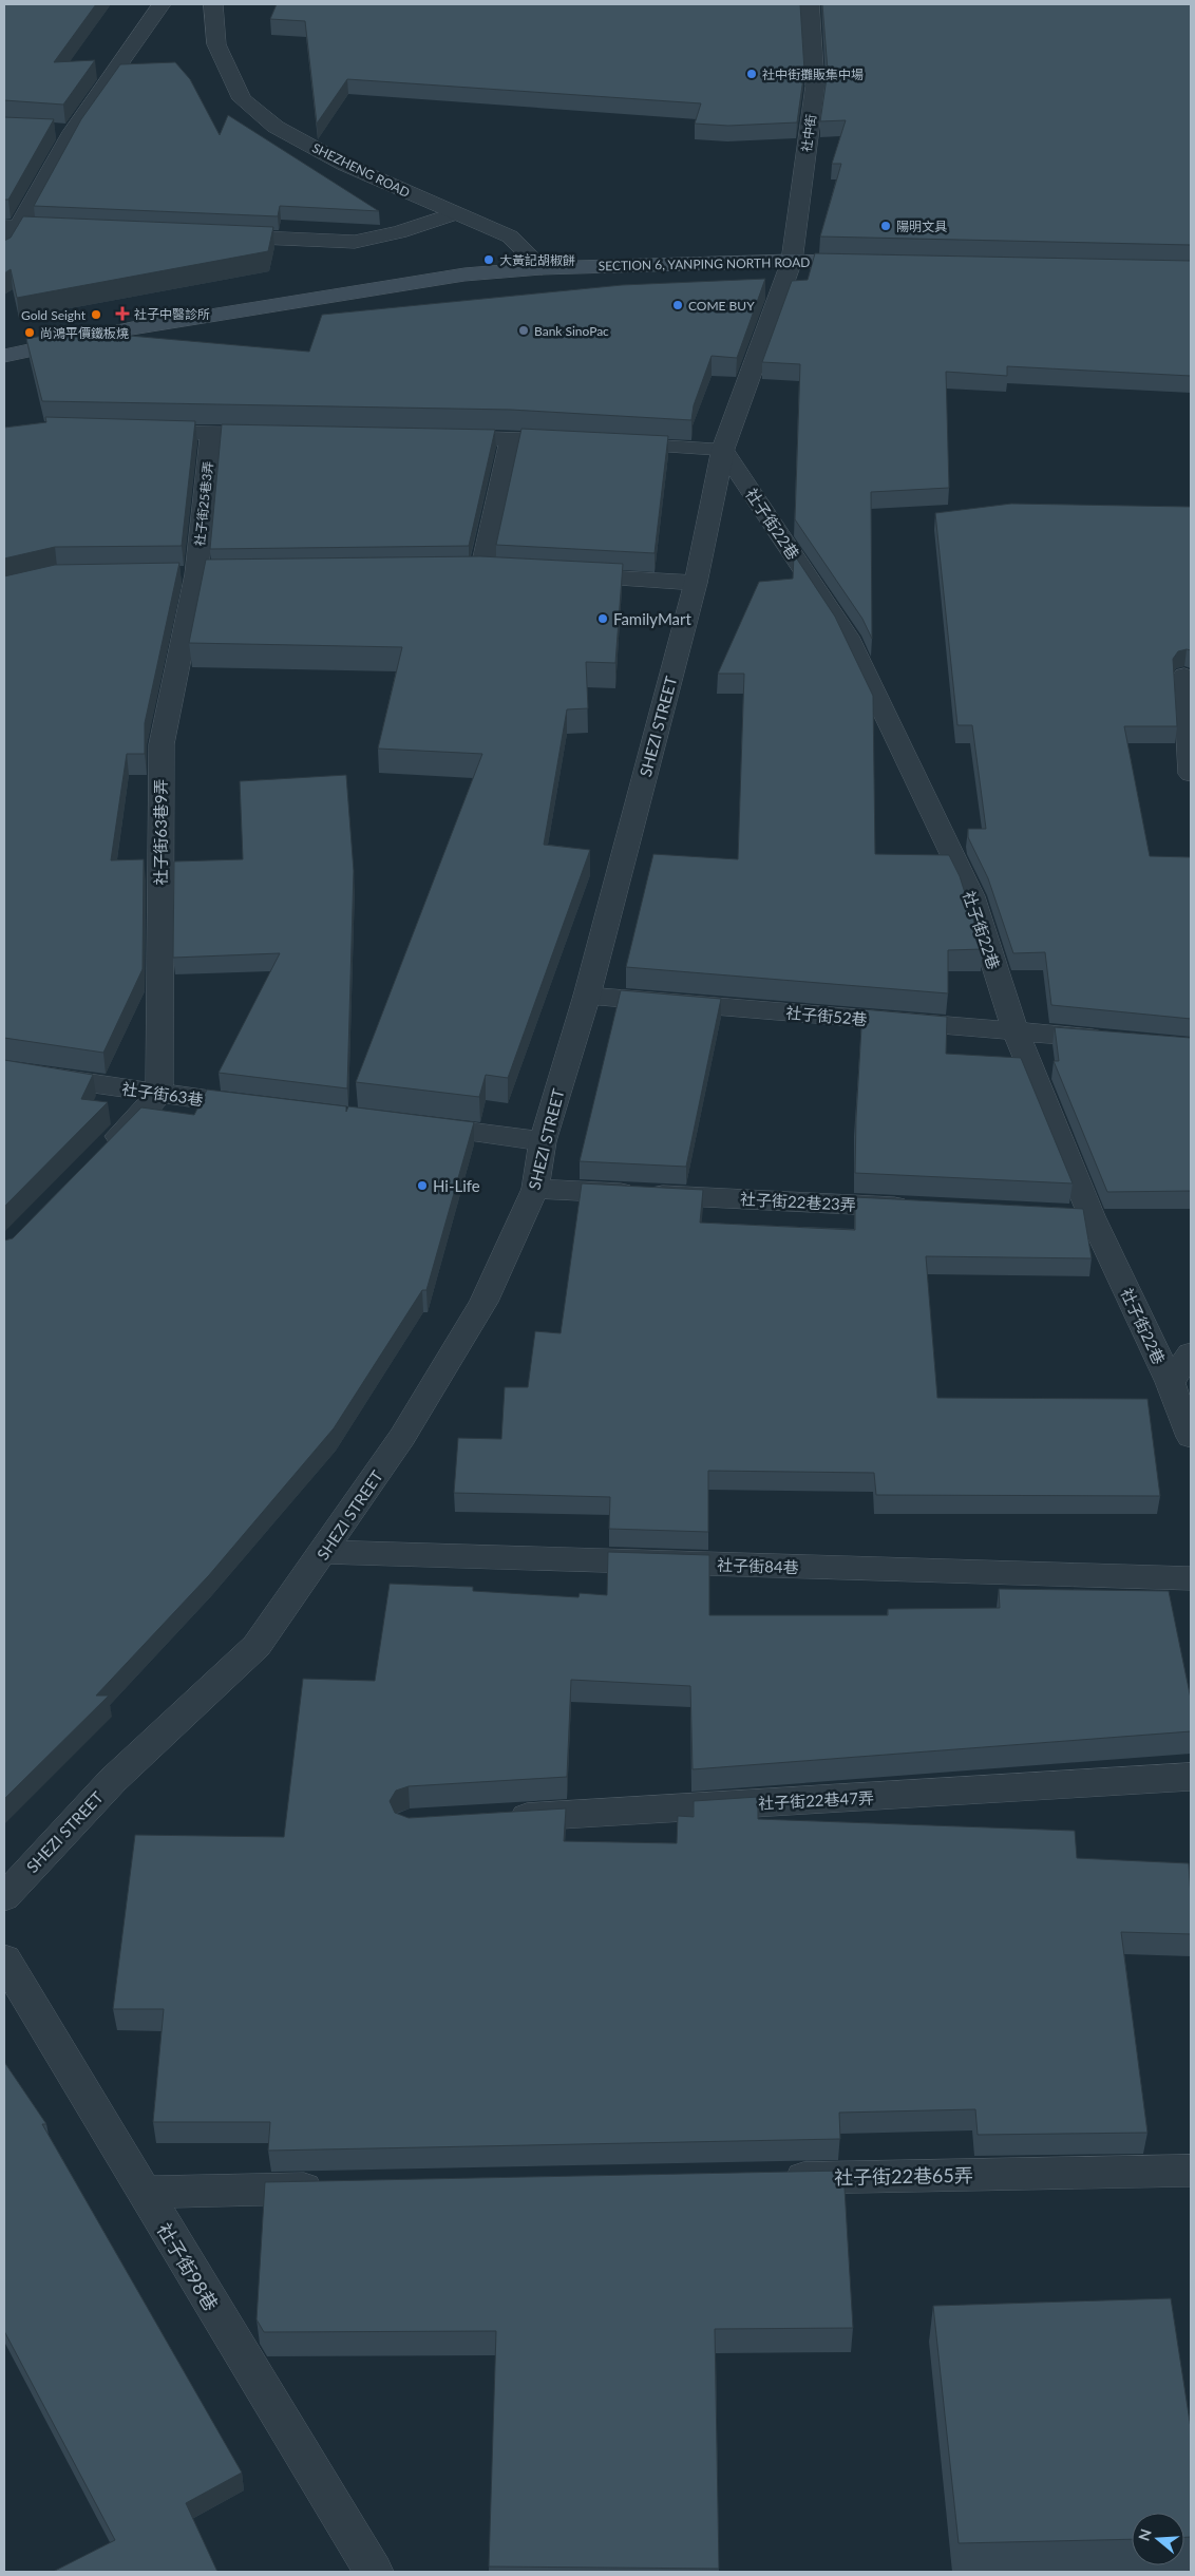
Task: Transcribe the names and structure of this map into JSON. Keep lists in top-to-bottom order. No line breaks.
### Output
{"streets":{"street":["社中街","SHEZHENG ROAD","SECTION 6, YANPING NORTH ROAD","社子街25巷3弄","社子街22巷","SHEZI STREET","社子街63巷9弄","社子街52巷","社子街63巷","社子街22巷23弄","社子街84巷","社子街22巷47弄","社子街22巷65弄","社子街98巷"]},"crossings":[["社中街","SECTION 6, YANPING NORTH ROAD"],["社中街","SHEZI STREET"],["SHEZHENG ROAD","SECTION 6, YANPING NORTH ROAD"],["SECTION 6, YANPING NORTH ROAD","SHEZI STREET"],["社子街25巷3弄","社子街63巷9弄"],["社子街22巷","SHEZI STREET"],["社子街22巷","社子街52巷"],["SHEZI STREET","社子街52巷"],["SHEZI STREET","社子街22巷23弄"],["SHEZI STREET","社子街84巷"],["社子街63巷9弄","社子街63巷"]],"places":{"other":["社中街攤販集中場","陽明文具","大黃記胡椒餅","COME BUY","Gold Seight","Bank SinoPac","尚鴻平價鐵板燒","FamilyMart","Hi-Life"],"health":["社子中醫診所"]},"north":"left"}
